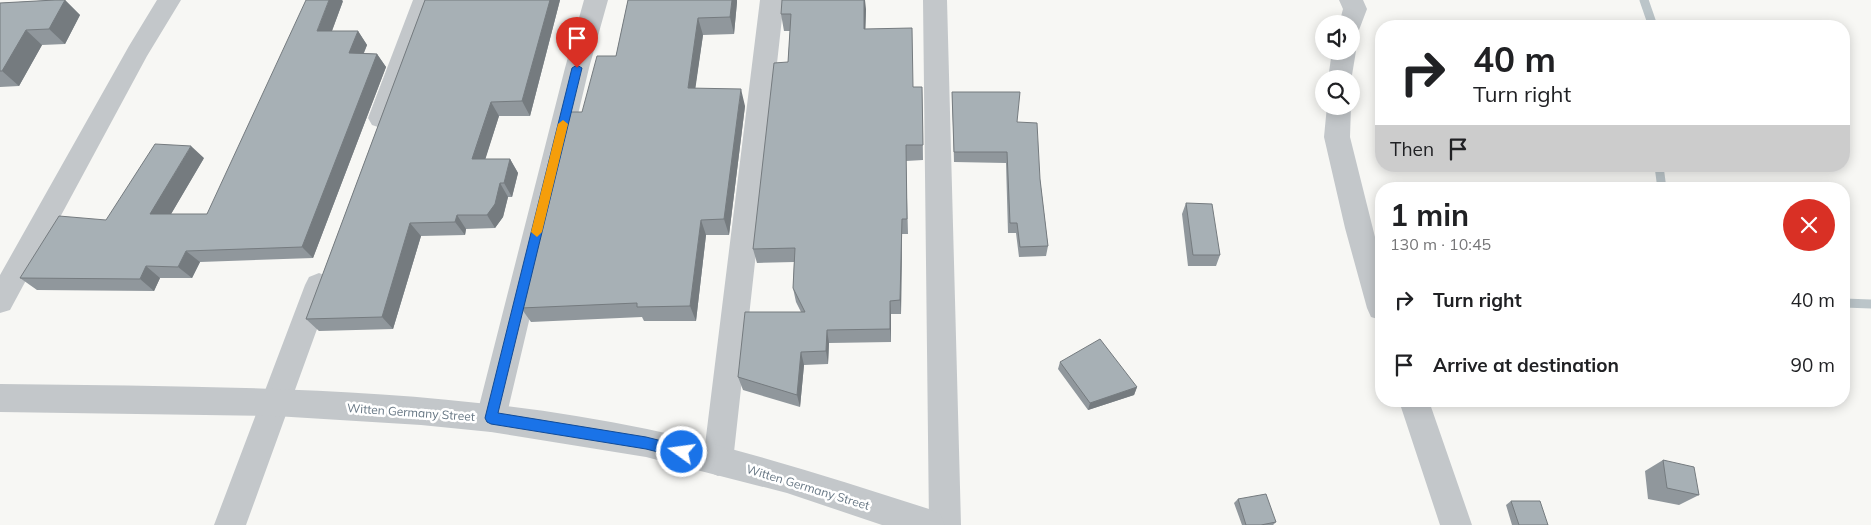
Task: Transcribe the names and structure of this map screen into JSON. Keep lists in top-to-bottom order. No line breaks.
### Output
{"streets":{"street":["Witten Germany Street"]},"page":{"turn":["40 m","Turn right"],"then":"Then","heading":["1 min","130 m · 10:45"],"list":[{"name":"Turn right","value":"40 m"},{"name":"Arrive at destination","value":"90 m"}]}}
